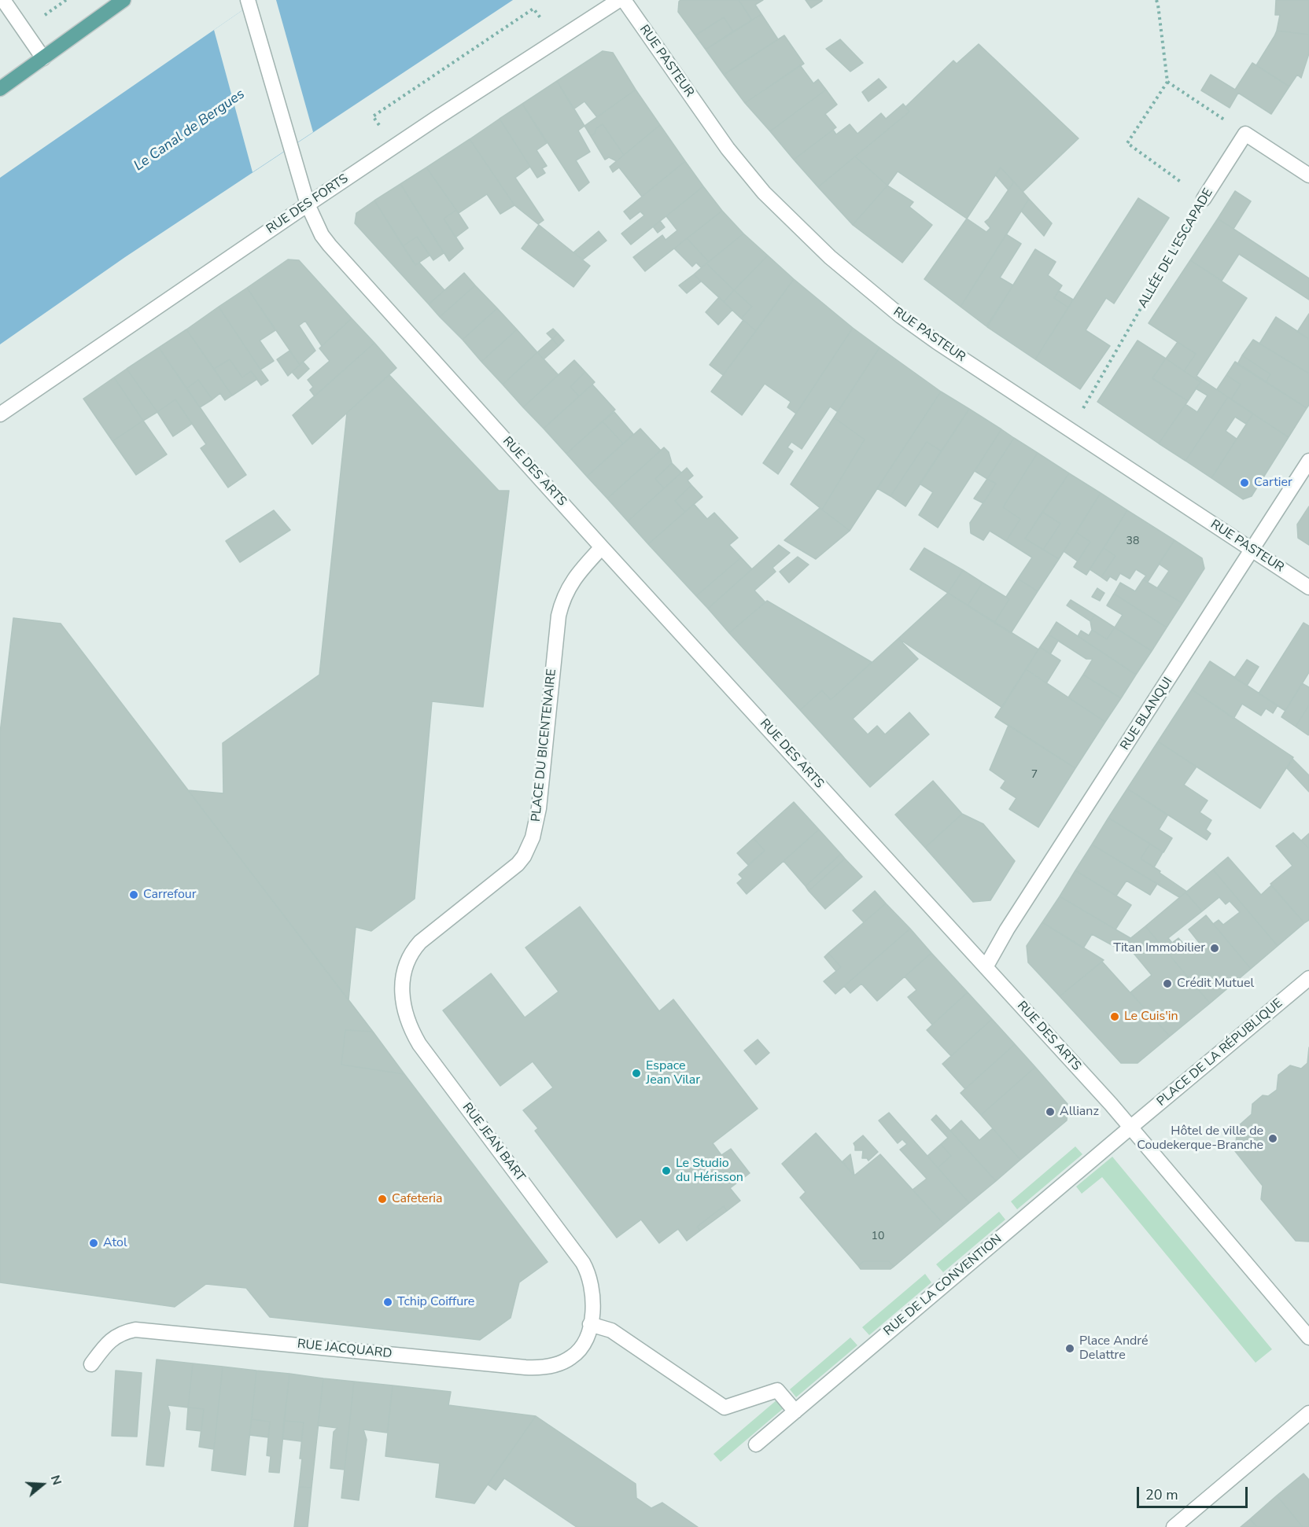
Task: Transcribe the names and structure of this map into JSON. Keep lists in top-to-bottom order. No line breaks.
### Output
{"streets":{"street":["RUE PASTEUR","RUE DES FORTS","ALLÉE DE L'ESCAPADE","RUE DES ARTS","RUE BLANQUI","PLACE DU BICENTENAIRE","PLACE DE LA RÉPUBLIQUE","RUE JEAN BART","RUE DE LA CONVENTION","RUE JACQUARD"]},"crossings":[["RUE PASTEUR","ALLÉE DE L'ESCAPADE"],["RUE PASTEUR","RUE BLANQUI"],["RUE DES FORTS","RUE DES ARTS"],["RUE DES ARTS","RUE BLANQUI"],["RUE DES ARTS","PLACE DU BICENTENAIRE"],["RUE DES ARTS","PLACE DE LA RÉPUBLIQUE"],["RUE DES ARTS","RUE DE LA CONVENTION"],["PLACE DU BICENTENAIRE","RUE JEAN BART"],["PLACE DE LA RÉPUBLIQUE","RUE DE LA CONVENTION"],["RUE JEAN BART","RUE JACQUARD"]],"water":["Le Canal de Bergues"],"places":["Cartier","Carrefour","Titan Immobilier","Crédit Mutuel","Le Cuis'in","Espace Jean Vilar","Allianz","Hôtel de ville de Coudekerque-Branche","Le Studio du Hérisson","Cafeteria","Atol","Tchip Coiffure","Place André Delattre"],"house_numbers":["38","7","10"],"scale_bar":"20 m","north":"right"}
